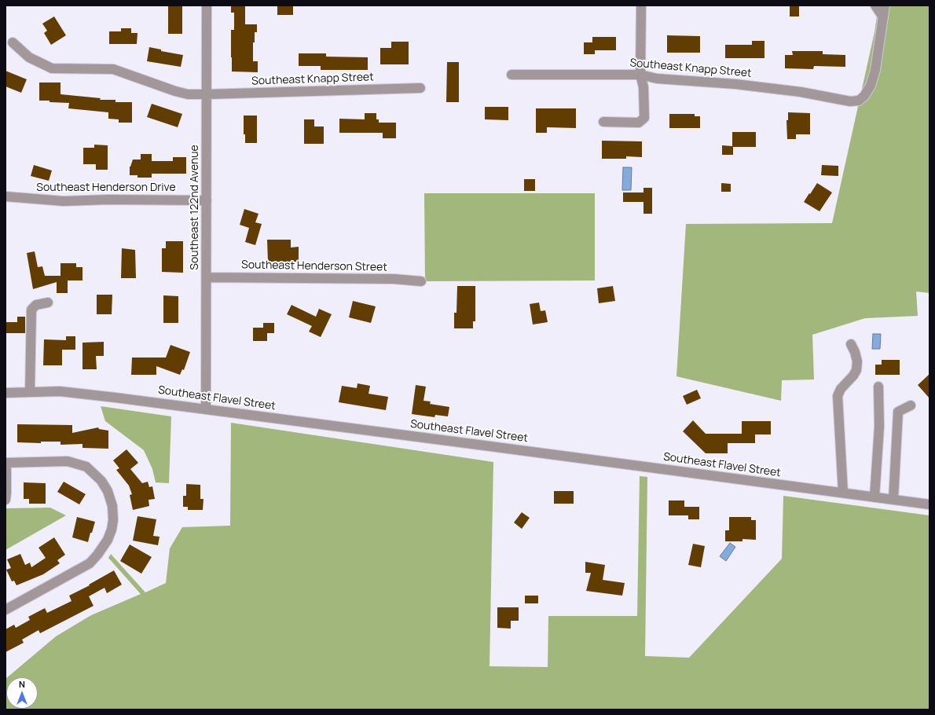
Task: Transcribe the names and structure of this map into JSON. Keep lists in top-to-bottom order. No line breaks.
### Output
{"streets":{"street":["Southeast Knapp Street","Southeast Henderson Drive","Southeast 122nd Avenue","Southeast Henderson Street","Southeast Flavel Street"]},"crossings":[["Southeast Knapp Street","Southeast 122nd Avenue"],["Southeast Henderson Drive","Southeast 122nd Avenue"],["Southeast 122nd Avenue","Southeast Henderson Street"],["Southeast 122nd Avenue","Southeast Flavel Street"]],"north":"top"}
